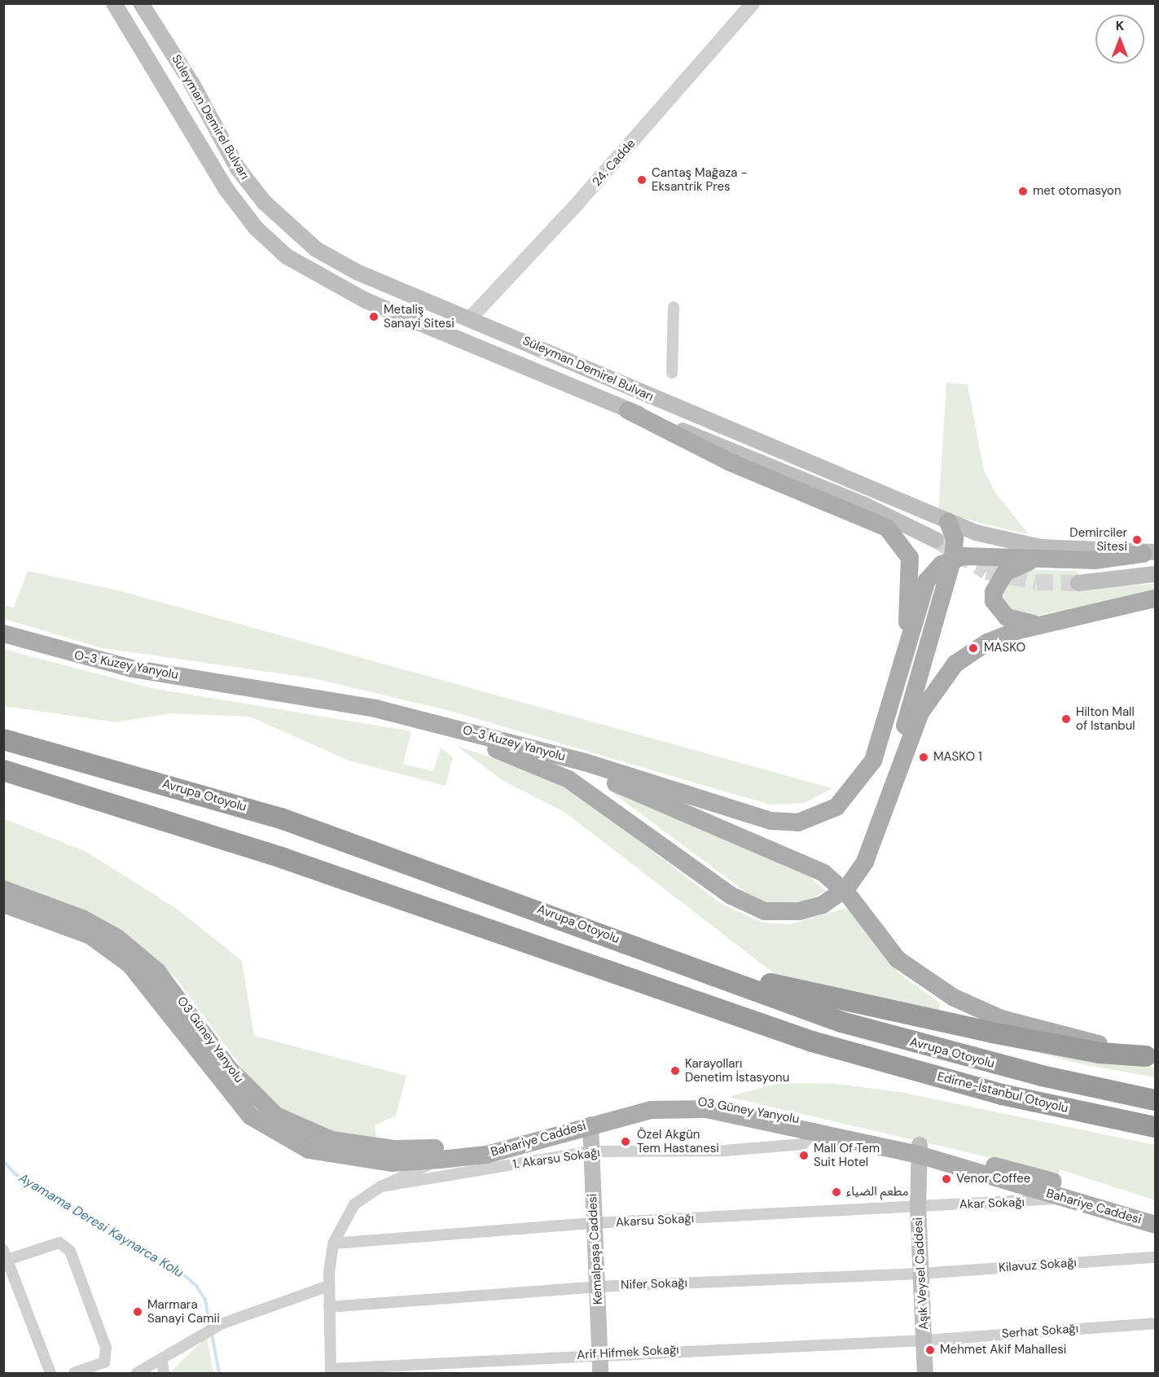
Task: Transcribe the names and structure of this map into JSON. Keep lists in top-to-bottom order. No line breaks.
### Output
{"streets":{"highway":["Avrupa Otoyolu","Edirne-İstanbul Otoyolu"],"main road":["Süleyman Demirel Bulvarı","O-3 Kuzey Yanyolu","O3 Güney Yanyolu","Bahariye Caddesi","Kemalpaşa Caddesi","Aşık Veysel Caddesi"],"street":["24. Cadde","1. Akarsu Sokağı","Akar Sokağı","Akarsu Sokağı","Kilavuz Sokağı","Nifer Sokağı","Serhat Sokağı","Arif Hifmek Sokağı"]},"crossings":[["Süleyman Demirel Bulvarı","24. Cadde"],["O3 Güney Yanyolu","Bahariye Caddesi"],["O3 Güney Yanyolu","Aşık Veysel Caddesi"],["Bahariye Caddesi","1. Akarsu Sokağı"],["Bahariye Caddesi","Akar Sokağı"],["Bahariye Caddesi","Kemalpaşa Caddesi"],["Bahariye Caddesi","Aşık Veysel Caddesi"],["1. Akarsu Sokağı","Kemalpaşa Caddesi"],["Akar Sokağı","Akarsu Sokağı"],["Akar Sokağı","Aşık Veysel Caddesi"],["Akarsu Sokağı","Kemalpaşa Caddesi"],["Akarsu Sokağı","Aşık Veysel Caddesi"],["Kemalpaşa Caddesi","Nifer Sokağı"],["Kemalpaşa Caddesi","Arif Hifmek Sokağı"],["Kilavuz Sokağı","Aşık Veysel Caddesi"],["Kilavuz Sokağı","Nifer Sokağı"],["Aşık Veysel Caddesi","Nifer Sokağı"],["Aşık Veysel Caddesi","Serhat Sokağı"],["Aşık Veysel Caddesi","Arif Hifmek Sokağı"],["Serhat Sokağı","Arif Hifmek Sokağı"]],"water":["Ayamama Deresi Kaynarca Kolu"],"places":["Cantaş Mağaza - Eksantrik Pres","met otomasyon","Metaliş Sanayi Sitesi","Demirciler Sitesi","MASKO","Hilton Mall of Istanbul","MASKO 1","Karayolları Denetim İstasyonu","Özel Akgün Tem Hastanesi","Mall Of Tem Suit Hotel","Venor Coffee","مطعم الضياء","Marmara Sanayi Camii","Mehmet Akif Mahallesi"],"north":"top"}
